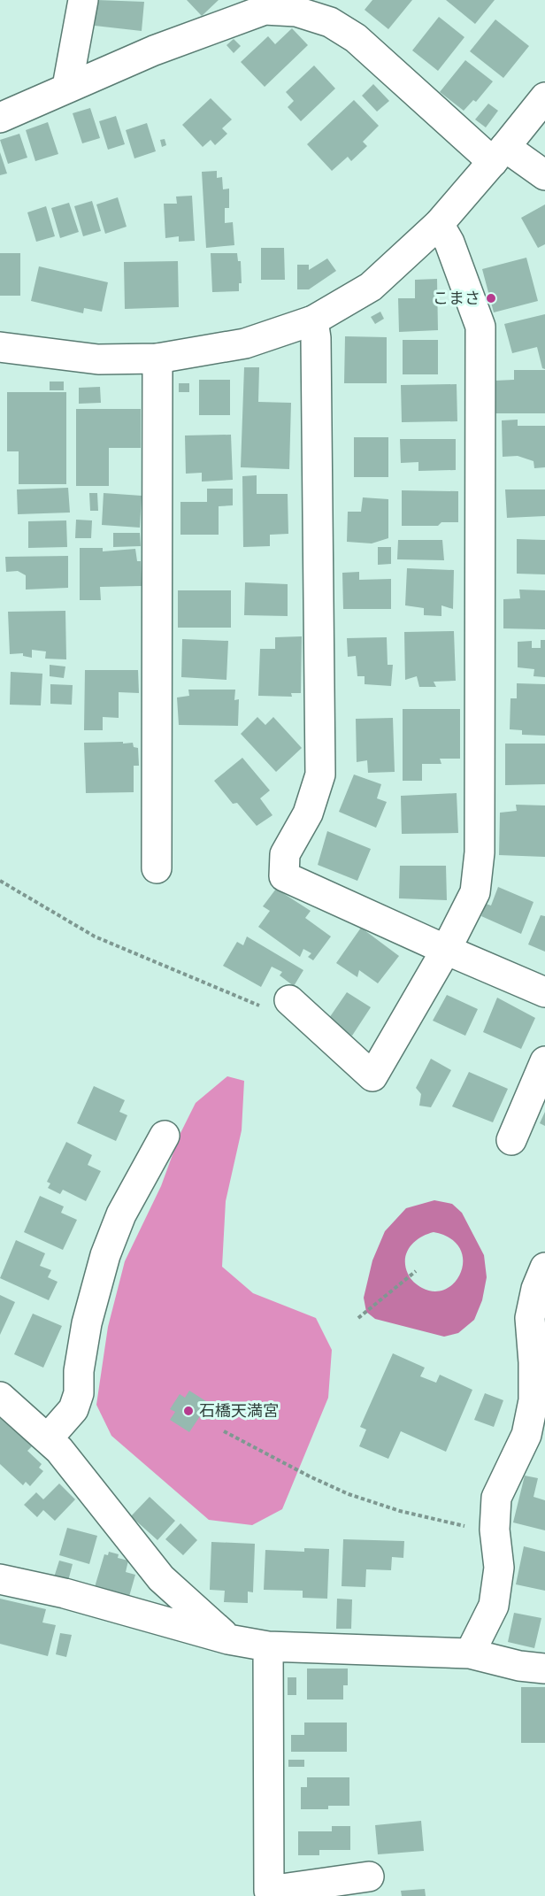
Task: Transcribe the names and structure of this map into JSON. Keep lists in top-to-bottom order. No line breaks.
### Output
{"places":["こまさ","石橋天満宮"]}
